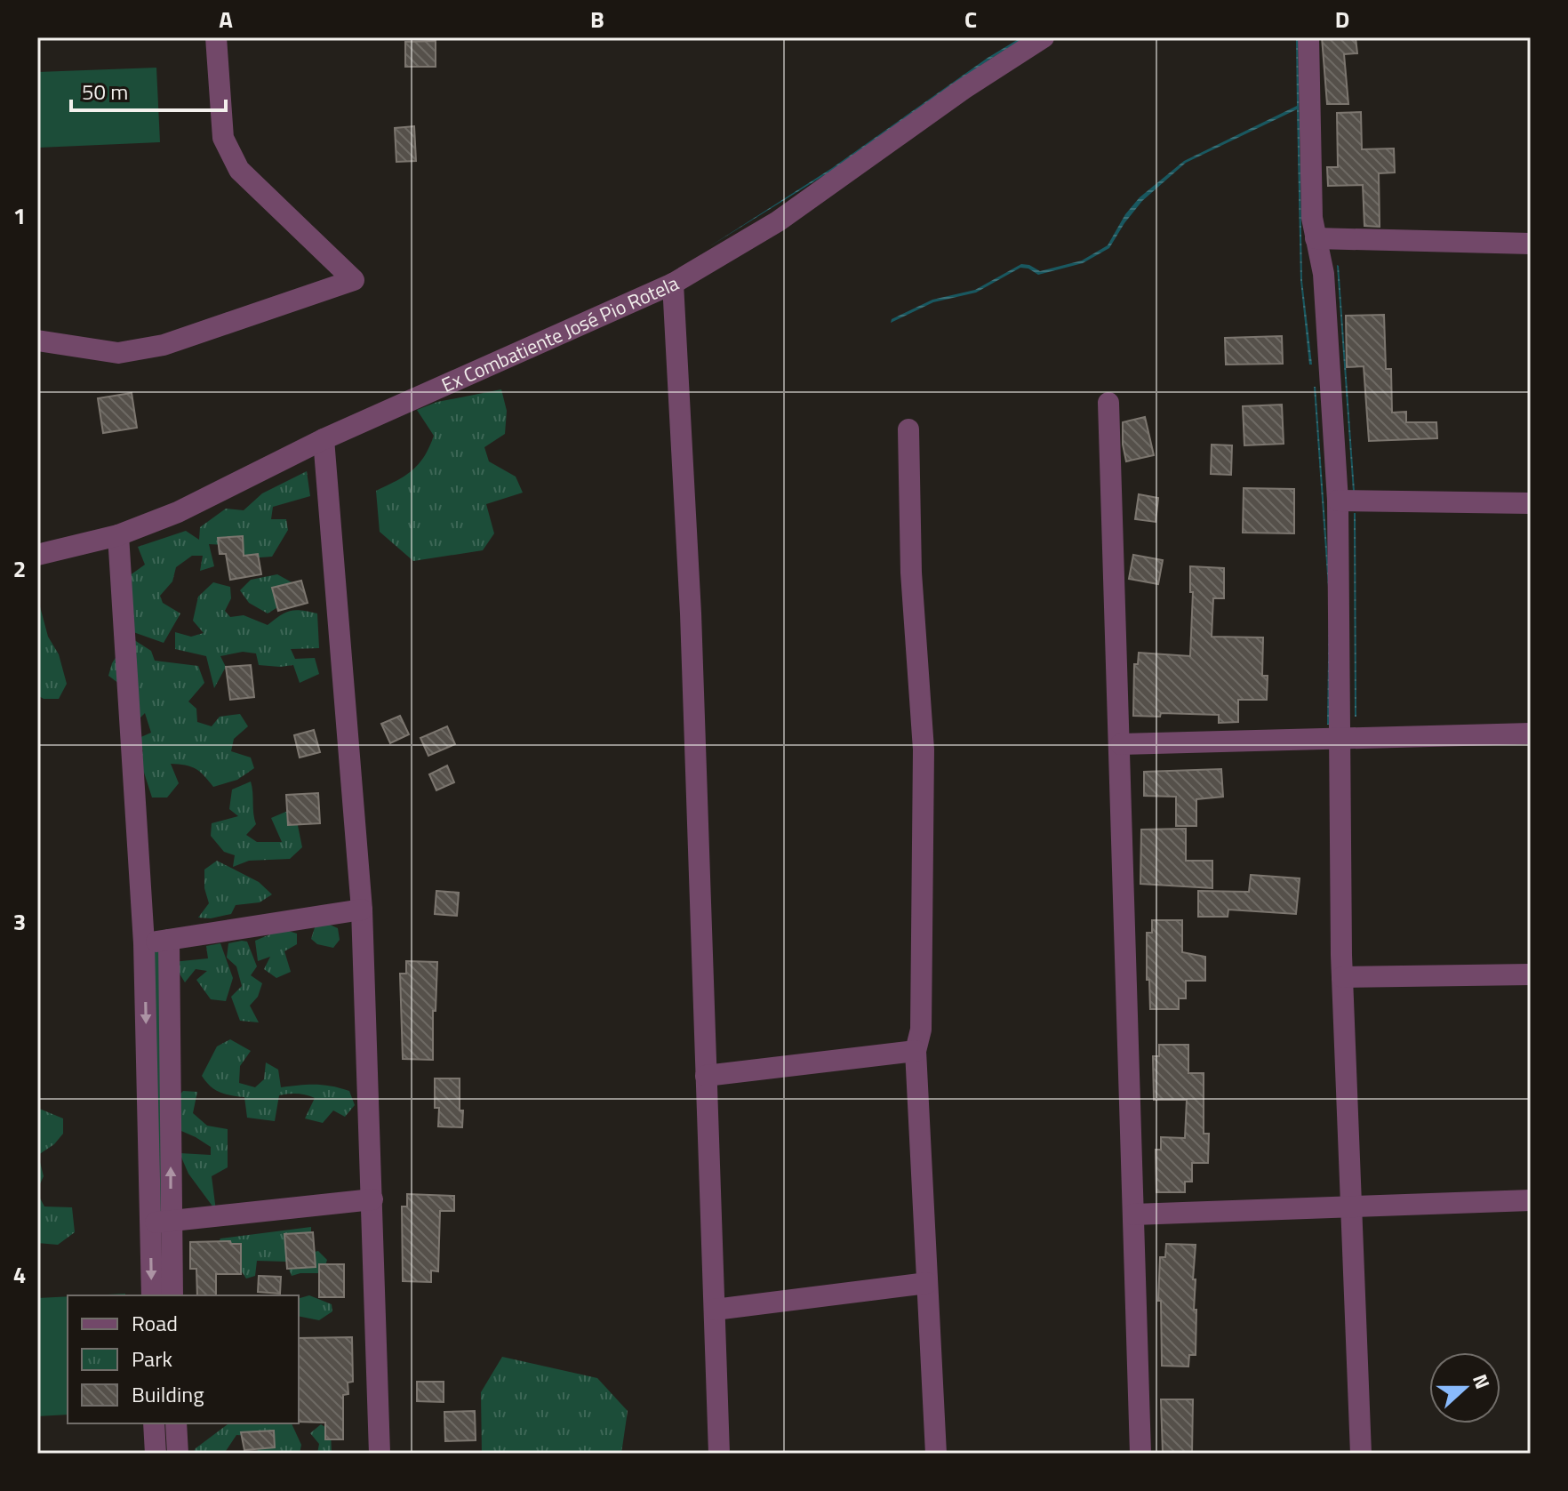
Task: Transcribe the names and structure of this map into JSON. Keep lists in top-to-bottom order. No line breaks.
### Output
{"streets":{"street":["Ex Combatiente José Pio Rotela"]},"legend":["Road","Park","Building"],"scale_bar":"50 m","north":"right","grid":{"columns":["A","B","C","D"],"rows":["1","2","3","4"]}}
